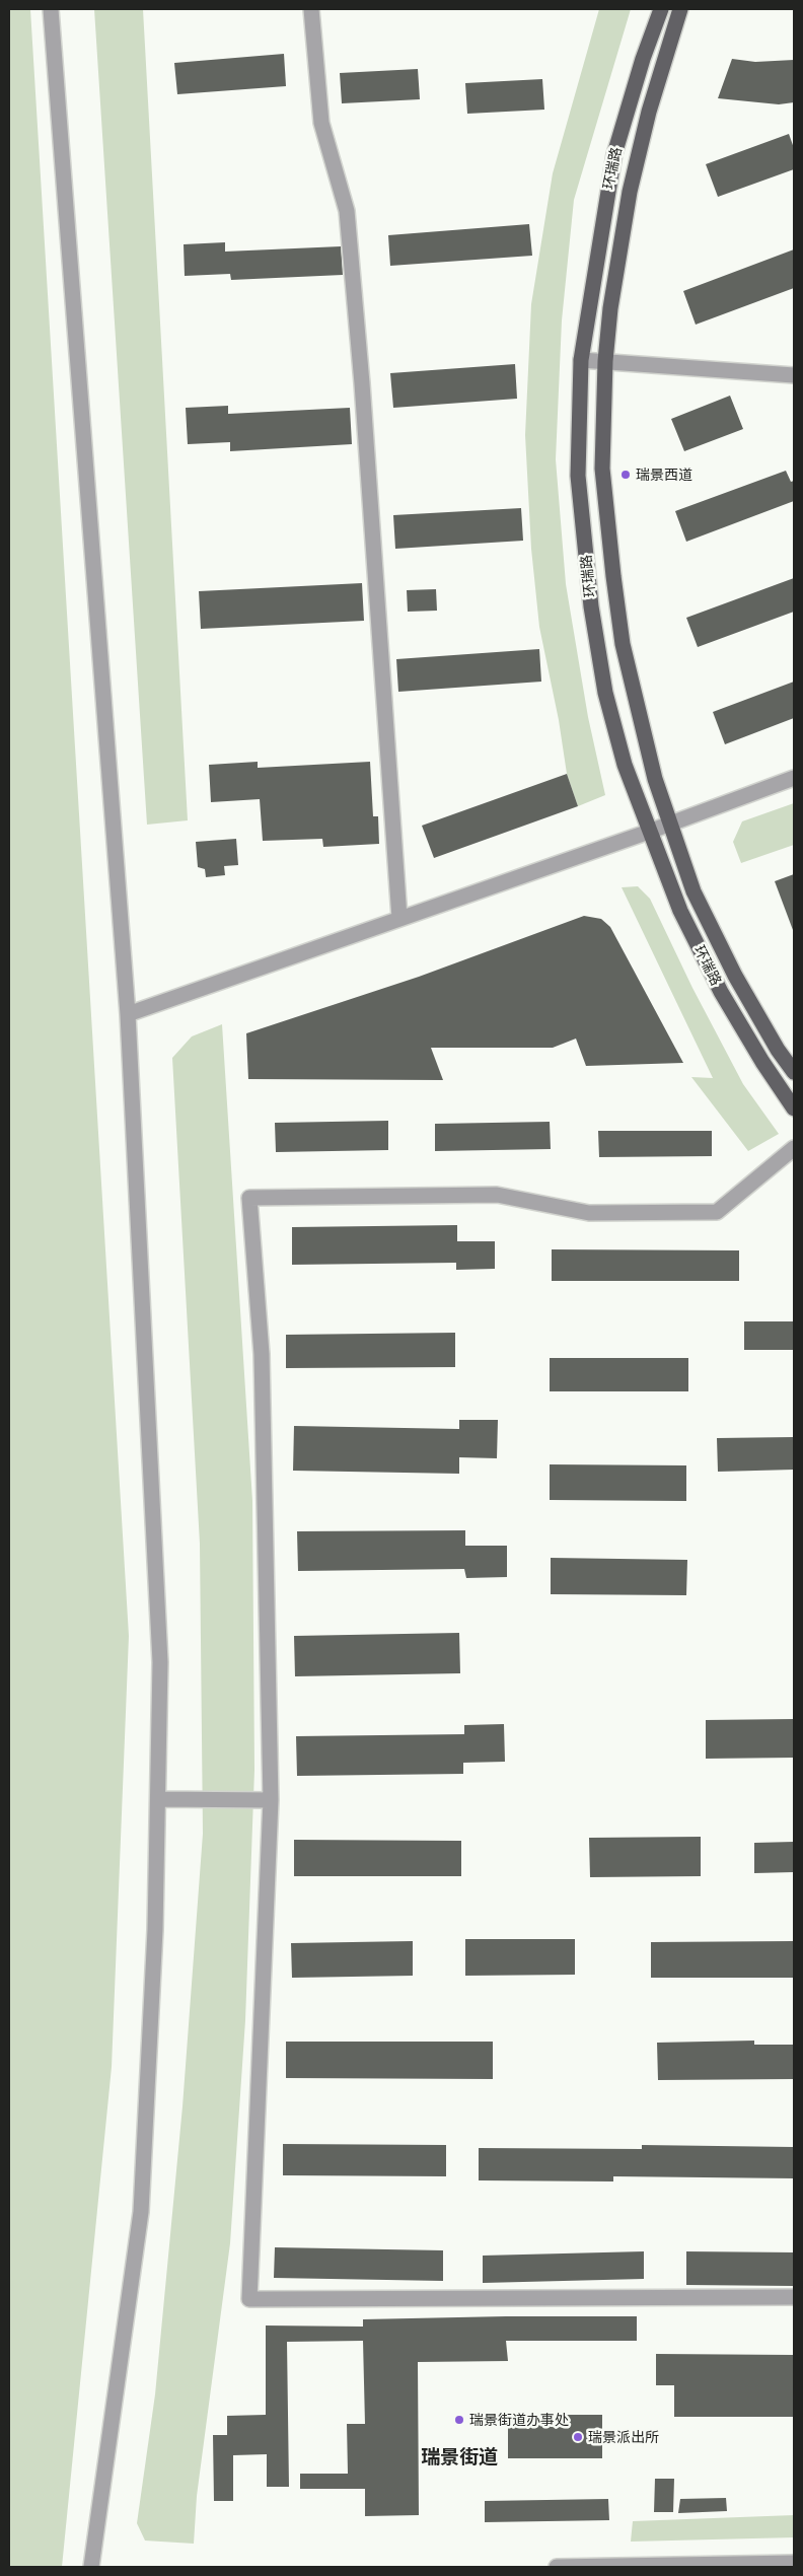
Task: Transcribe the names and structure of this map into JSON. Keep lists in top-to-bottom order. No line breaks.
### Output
{"streets":{"main road":["环瑞路"]},"districts":["瑞景街道"],"places":["瑞景西道","瑞景街道办事处","瑞景派出所"]}
